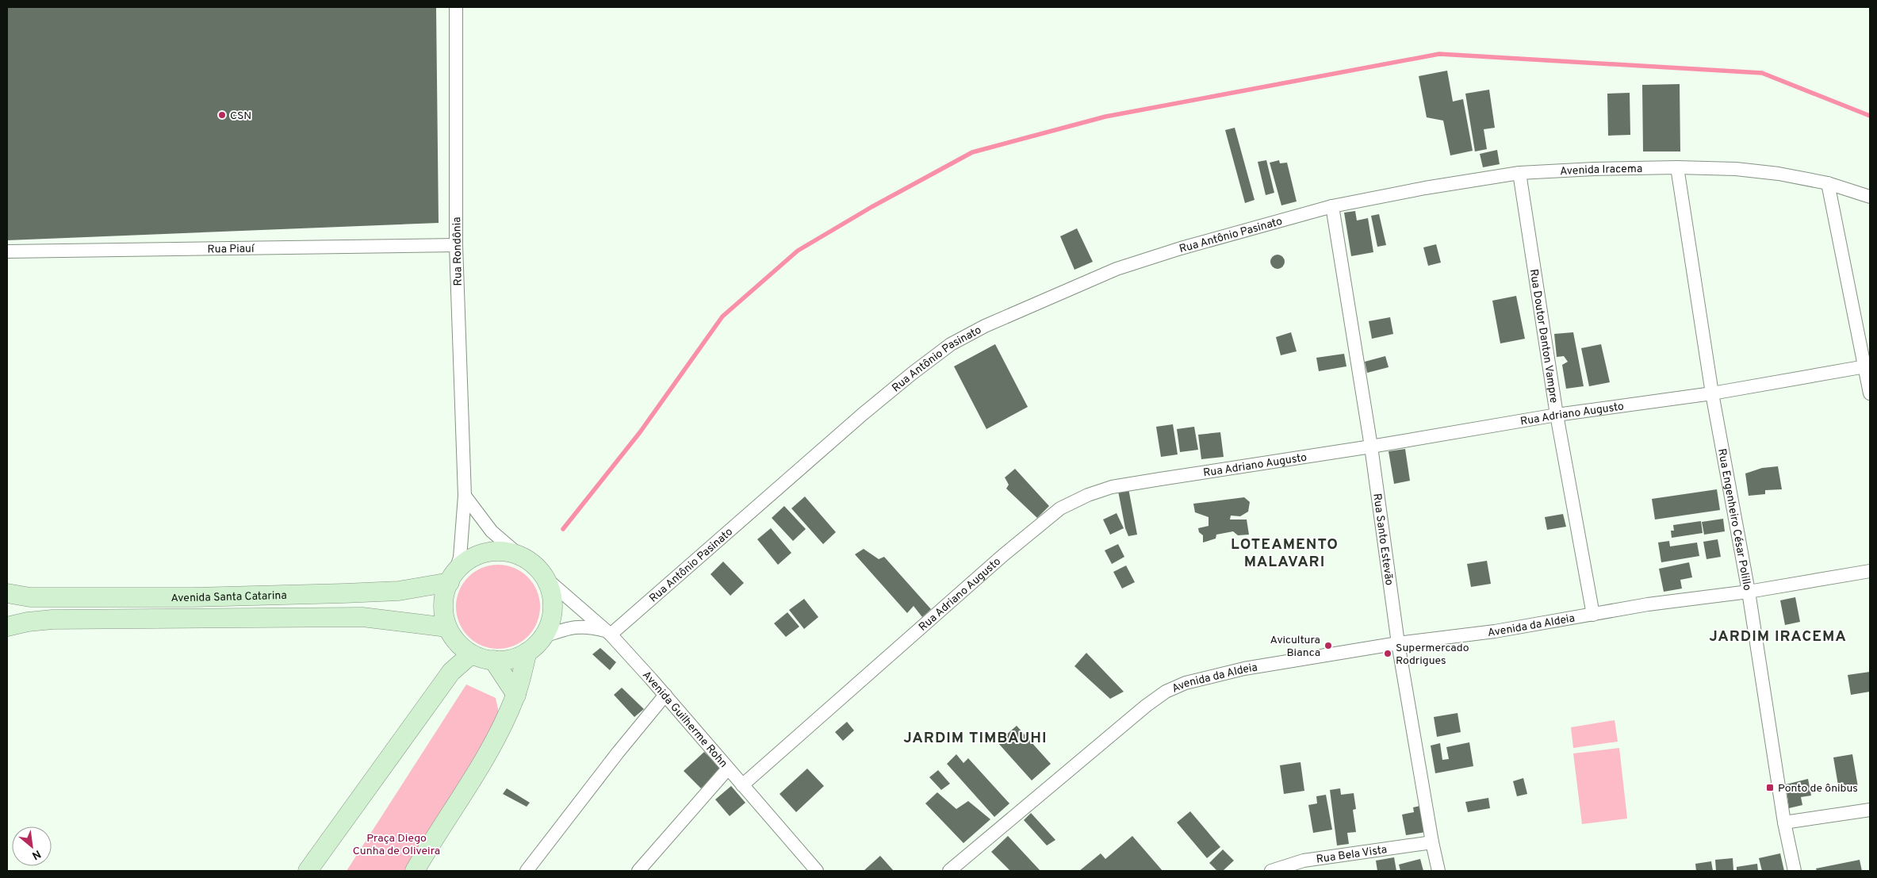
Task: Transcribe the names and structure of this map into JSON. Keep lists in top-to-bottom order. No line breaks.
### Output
{"streets":{"street":["Avenida Iracema","Rua Antônio Pasinato","Rua Piauí","Rua Rondônia","Rua Doutor Danton Vampre","Rua Adriano Augusto","Rua Engenheiro César Polillo","Rua Santo Estevão","Avenida Santa Catarina","Avenida da Aldeia","Avenida Guilherme Rohn","Rua Bela Vista"]},"crossings":[["Avenida Iracema","Rua Antônio Pasinato"],["Avenida Iracema","Rua Doutor Danton Vampre"],["Avenida Iracema","Rua Engenheiro César Polillo"],["Avenida Iracema","Rua Santo Estevão"],["Rua Antônio Pasinato","Rua Santo Estevão"],["Rua Antônio Pasinato","Avenida Guilherme Rohn"],["Rua Piauí","Rua Rondônia"],["Rua Rondônia","Avenida Santa Catarina"],["Rua Rondônia","Avenida Guilherme Rohn"],["Rua Doutor Danton Vampre","Rua Adriano Augusto"],["Rua Doutor Danton Vampre","Avenida da Aldeia"],["Rua Adriano Augusto","Rua Engenheiro César Polillo"],["Rua Adriano Augusto","Rua Santo Estevão"],["Rua Adriano Augusto","Avenida Guilherme Rohn"],["Rua Engenheiro César Polillo","Avenida da Aldeia"],["Rua Santo Estevão","Avenida da Aldeia"],["Rua Santo Estevão","Rua Bela Vista"],["Avenida Santa Catarina","Avenida Guilherme Rohn"]],"districts":["LOTEAMENTO MALAVARI","JARDIM IRACEMA","JARDIM TIMBAUHI"],"parks":["Praça Diego Cunha de Oliveira"],"places":{"other":["CSN","Avicultura Bianca","Supermercado Rodrigues"],"transit":["Ponto de ônibus"]},"north":"bottom right"}
